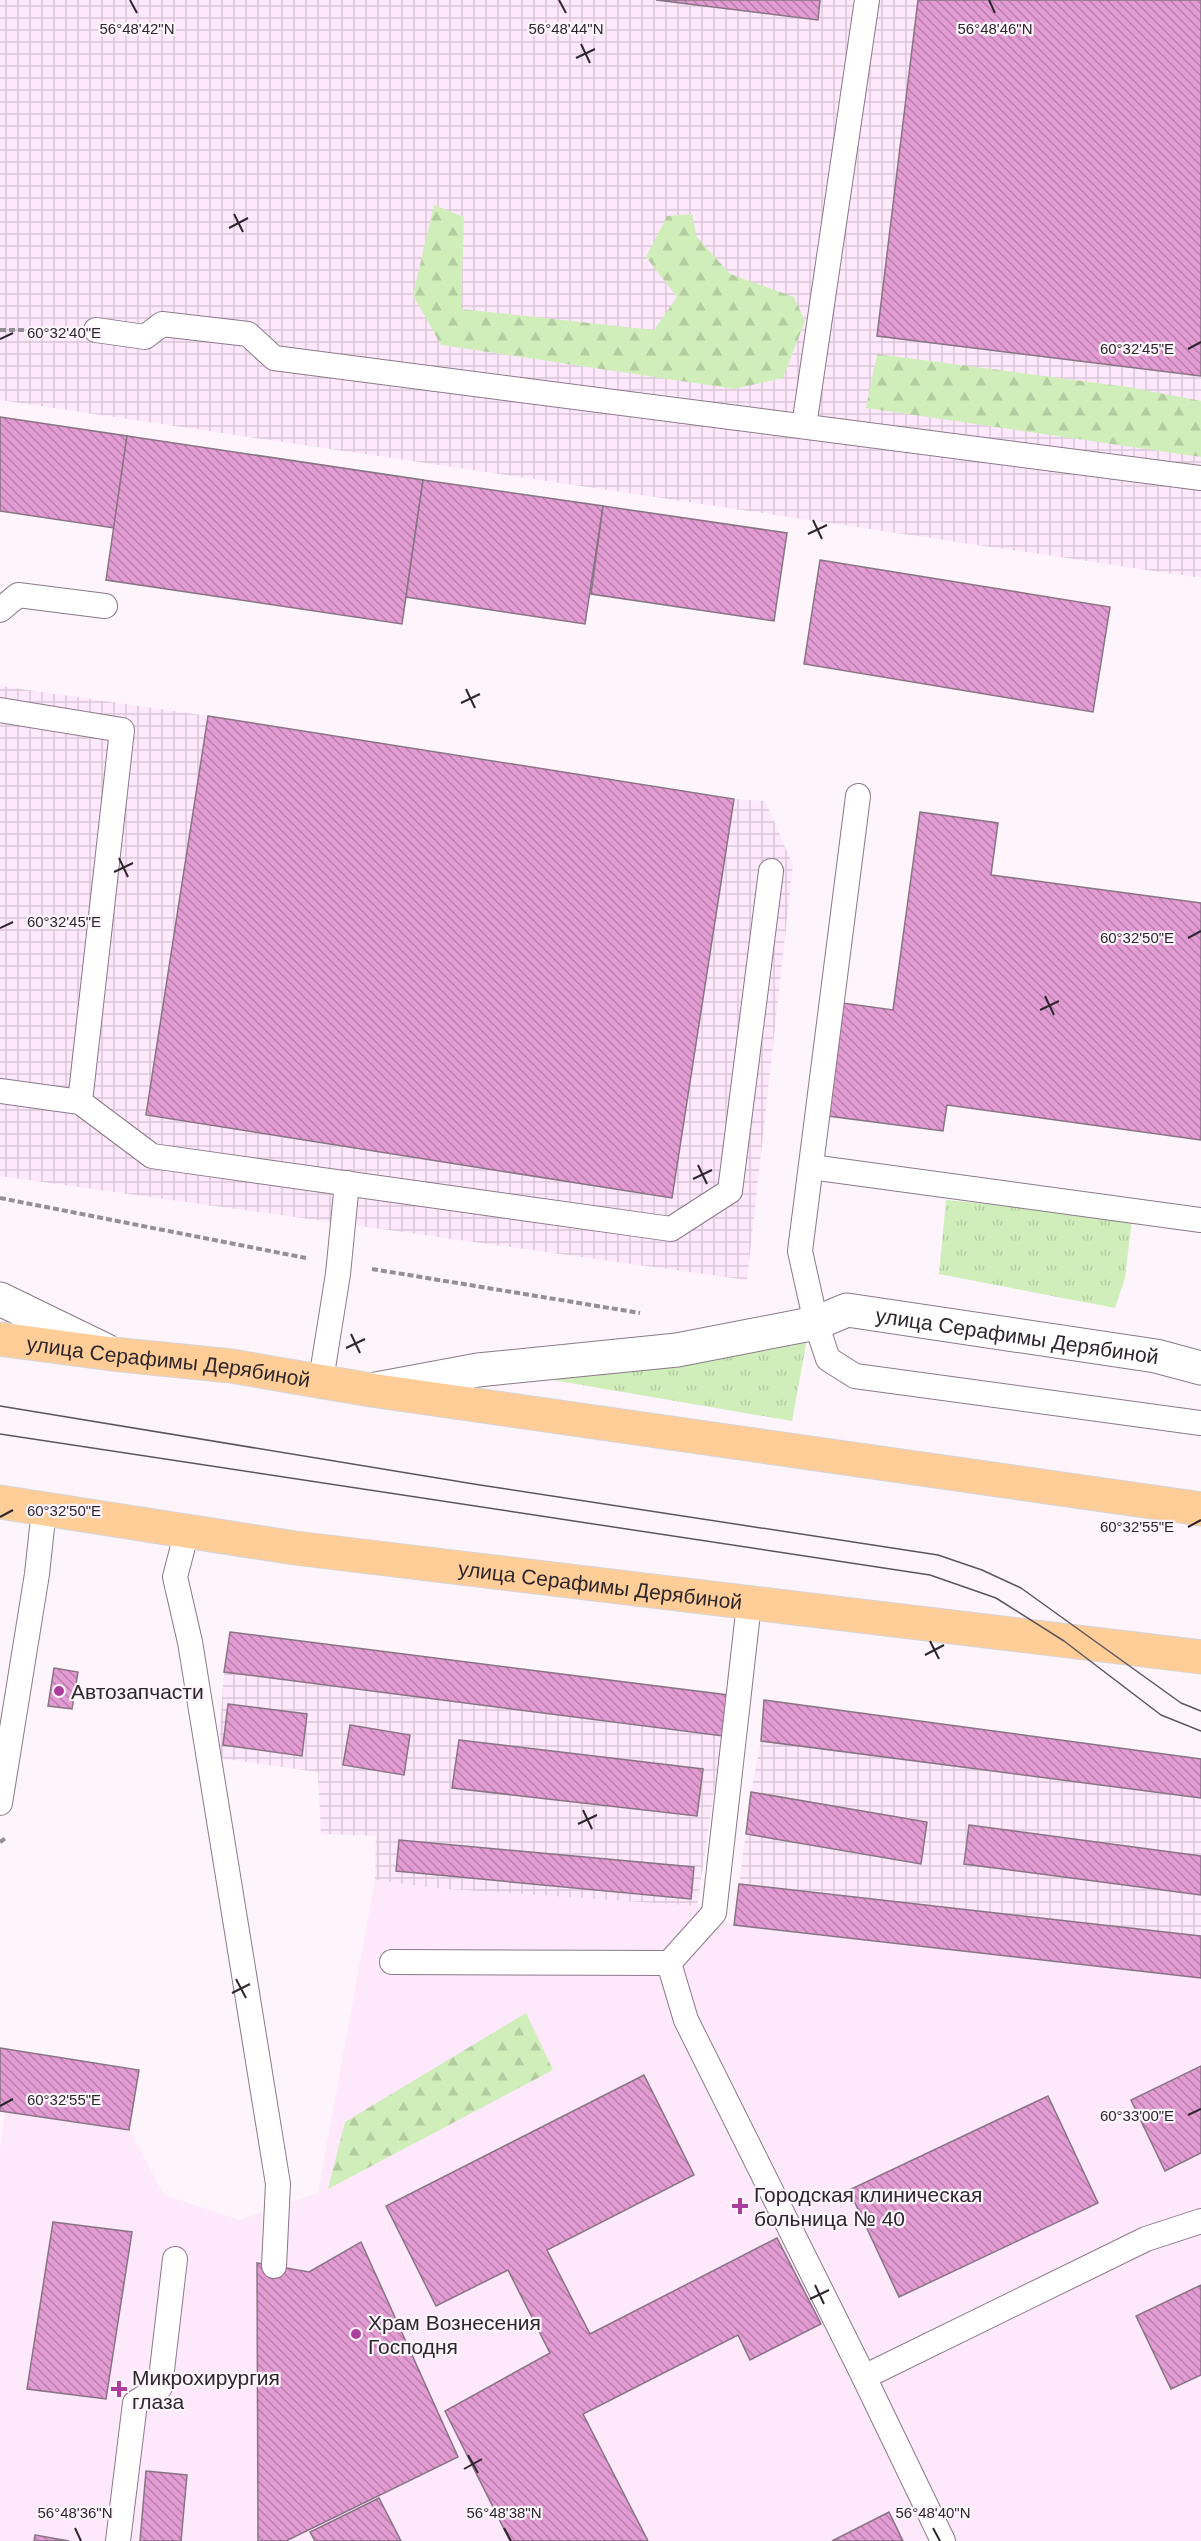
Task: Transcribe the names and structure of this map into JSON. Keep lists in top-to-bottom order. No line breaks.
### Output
{"streets":{"main road":["улица Серафимы Дерябиной"]},"places":{"other":["Автозапчасти","Храм Вознесения Господня"],"health":["Городская клиническая больница № 40","Микрохирургия глаза"]},"coordinates":["56°48'44\"N","56°48'46\"N","56°48'42\"N","60°32'40\"E","60°32'45\"E","60°32'50\"E","60°32'55\"E","60°33'00\"E","56°48'36\"N","56°48'38\"N","56°48'40\"N"]}
